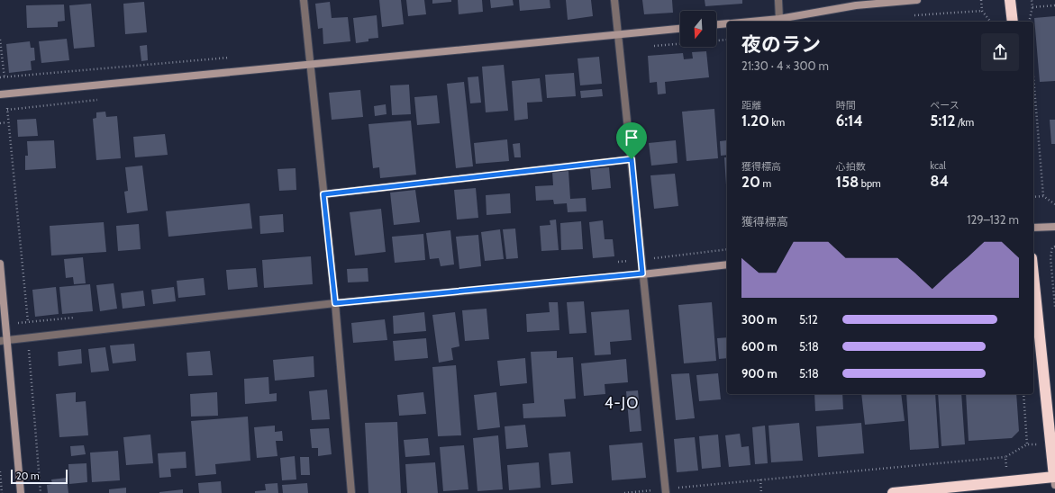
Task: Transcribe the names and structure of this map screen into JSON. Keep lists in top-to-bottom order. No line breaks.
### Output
{"districts":["4-JO"],"scale_bar":"20 m","north":"bottom","page":{"heading":["夜のラン","21:30 · 4 × 300 m"],"stats":[["距離","1.20 km"],["時間","6:14"],["ペース","5:12 /km"],["獲得標高","20 m"],["心拍数","158 bpm"],["kcal","84"]],"chart":["獲得標高","129–132 m"],"list":[{"name":"300 m","note":"5:12"},{"name":"600 m","note":"5:18"},{"name":"900 m","note":"5:18"}],"scale":"20 m"}}
